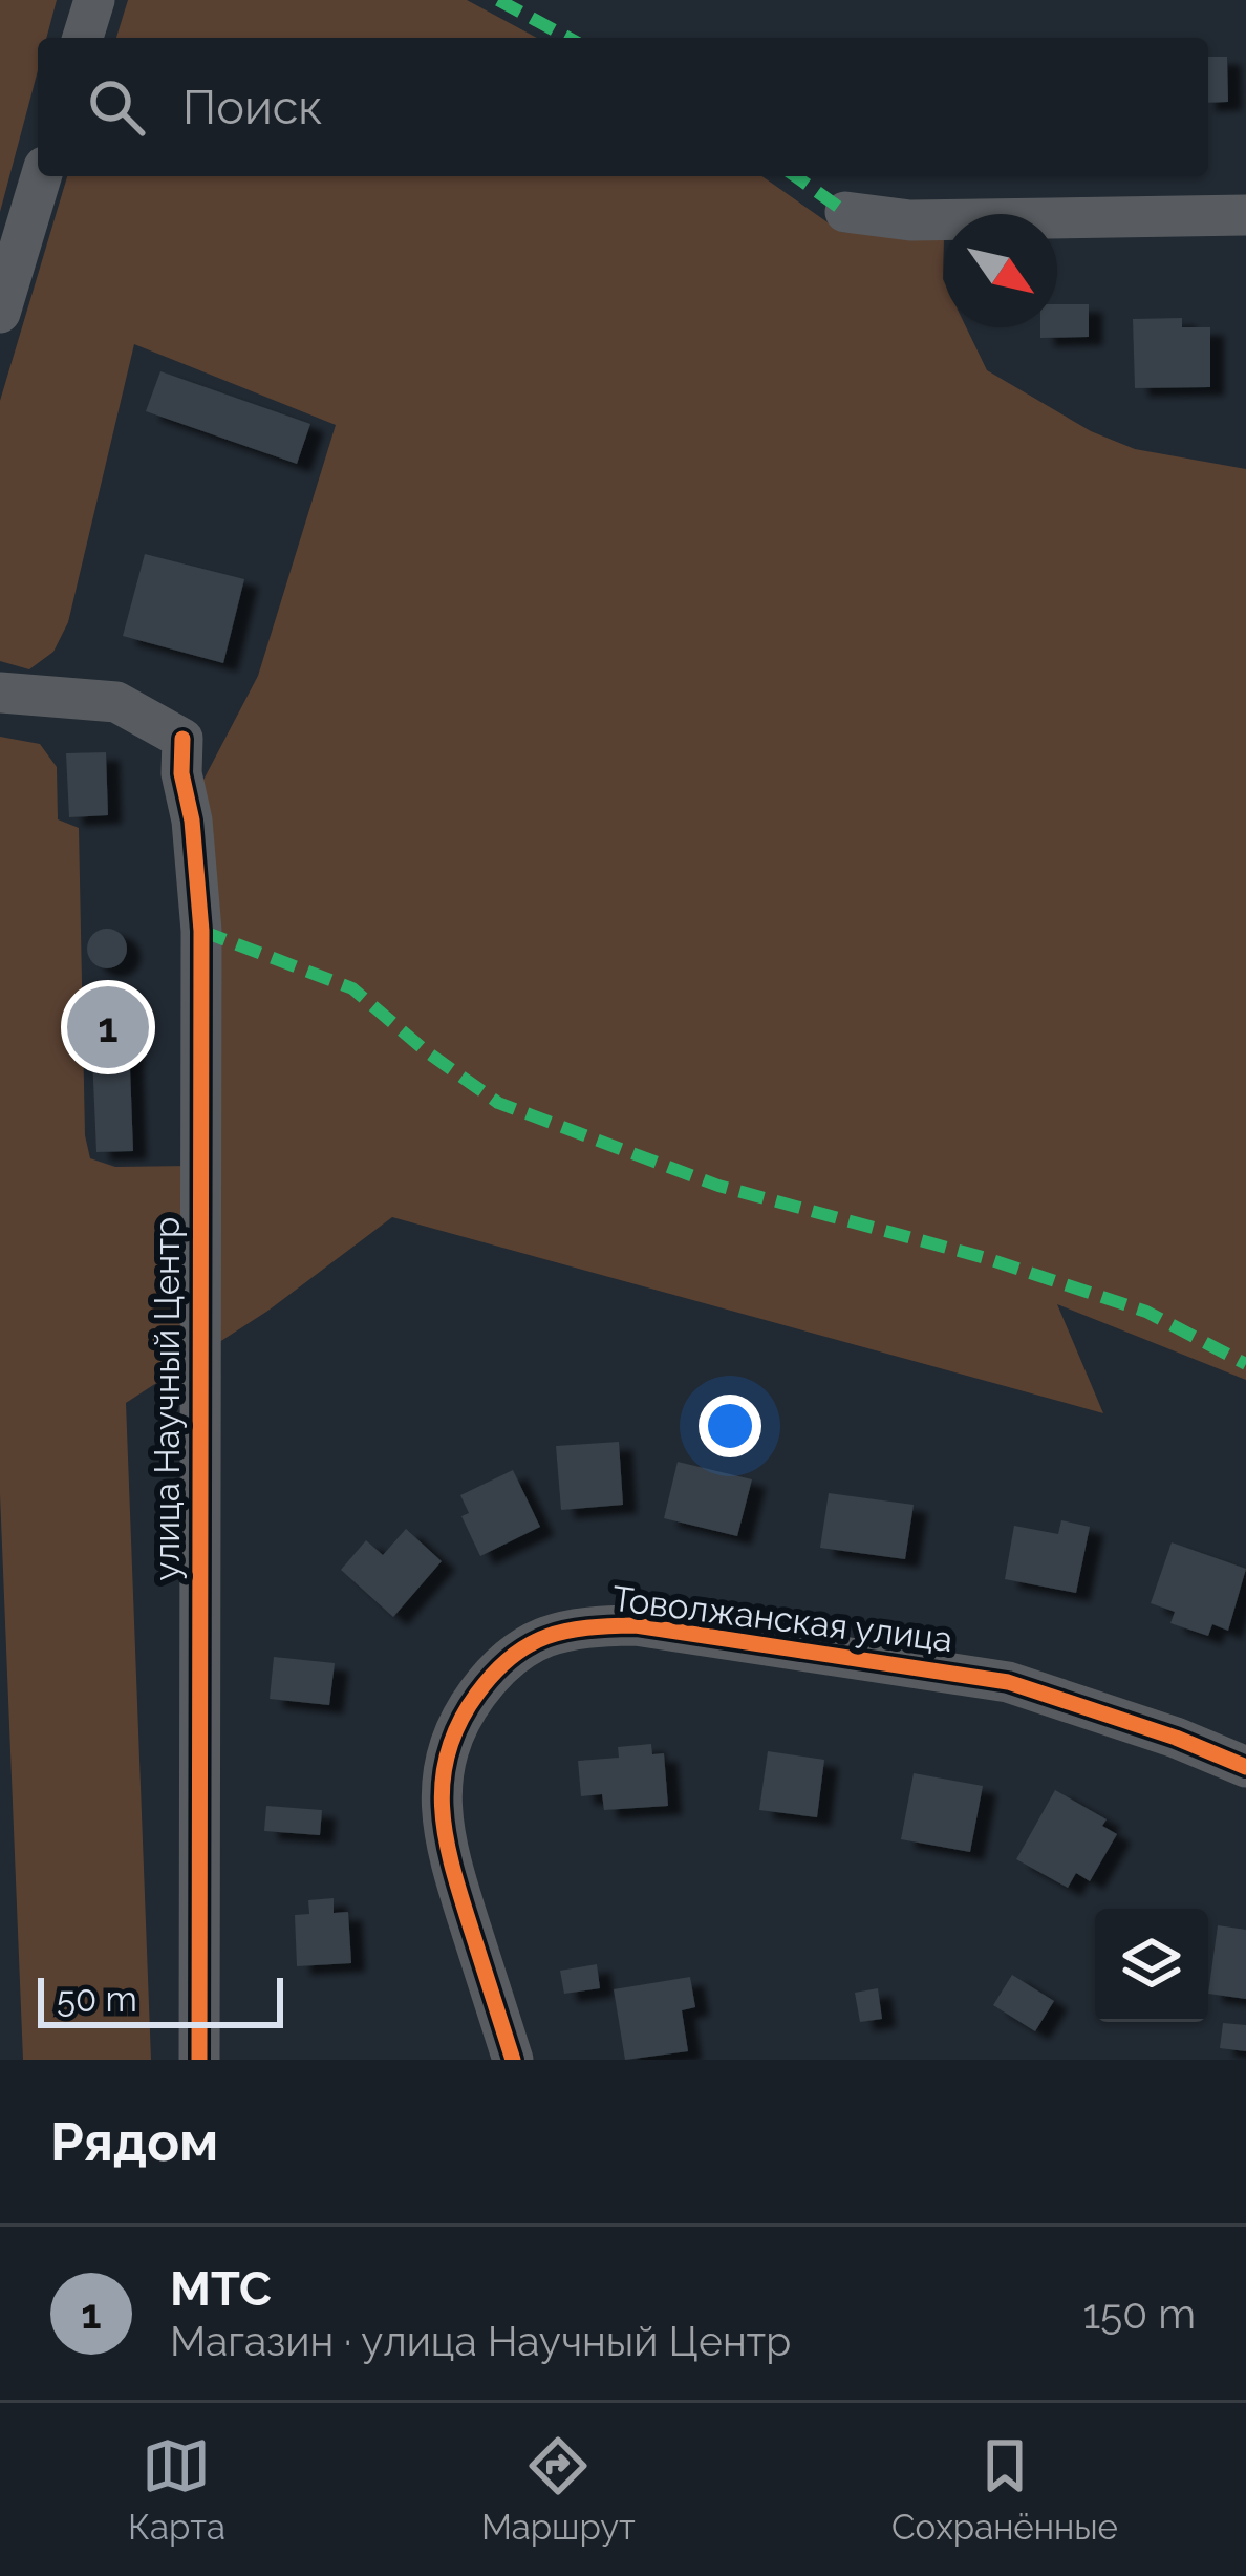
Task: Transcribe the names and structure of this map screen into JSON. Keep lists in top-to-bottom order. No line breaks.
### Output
{"streets":{"street":["улица Научный Центр","Товолжанская улица"]},"scale_bar":"50 m","north":"bottom right","page":{"search":"Поиск","pins":"1","scale":"50 m","heading":"Рядом","list":[{"mark":"1","name":"МТС","note":"Магазин · улица Научный Центр","value":"150 m"}],"nav":["Карта","Маршрут","Сохранённые"]}}
